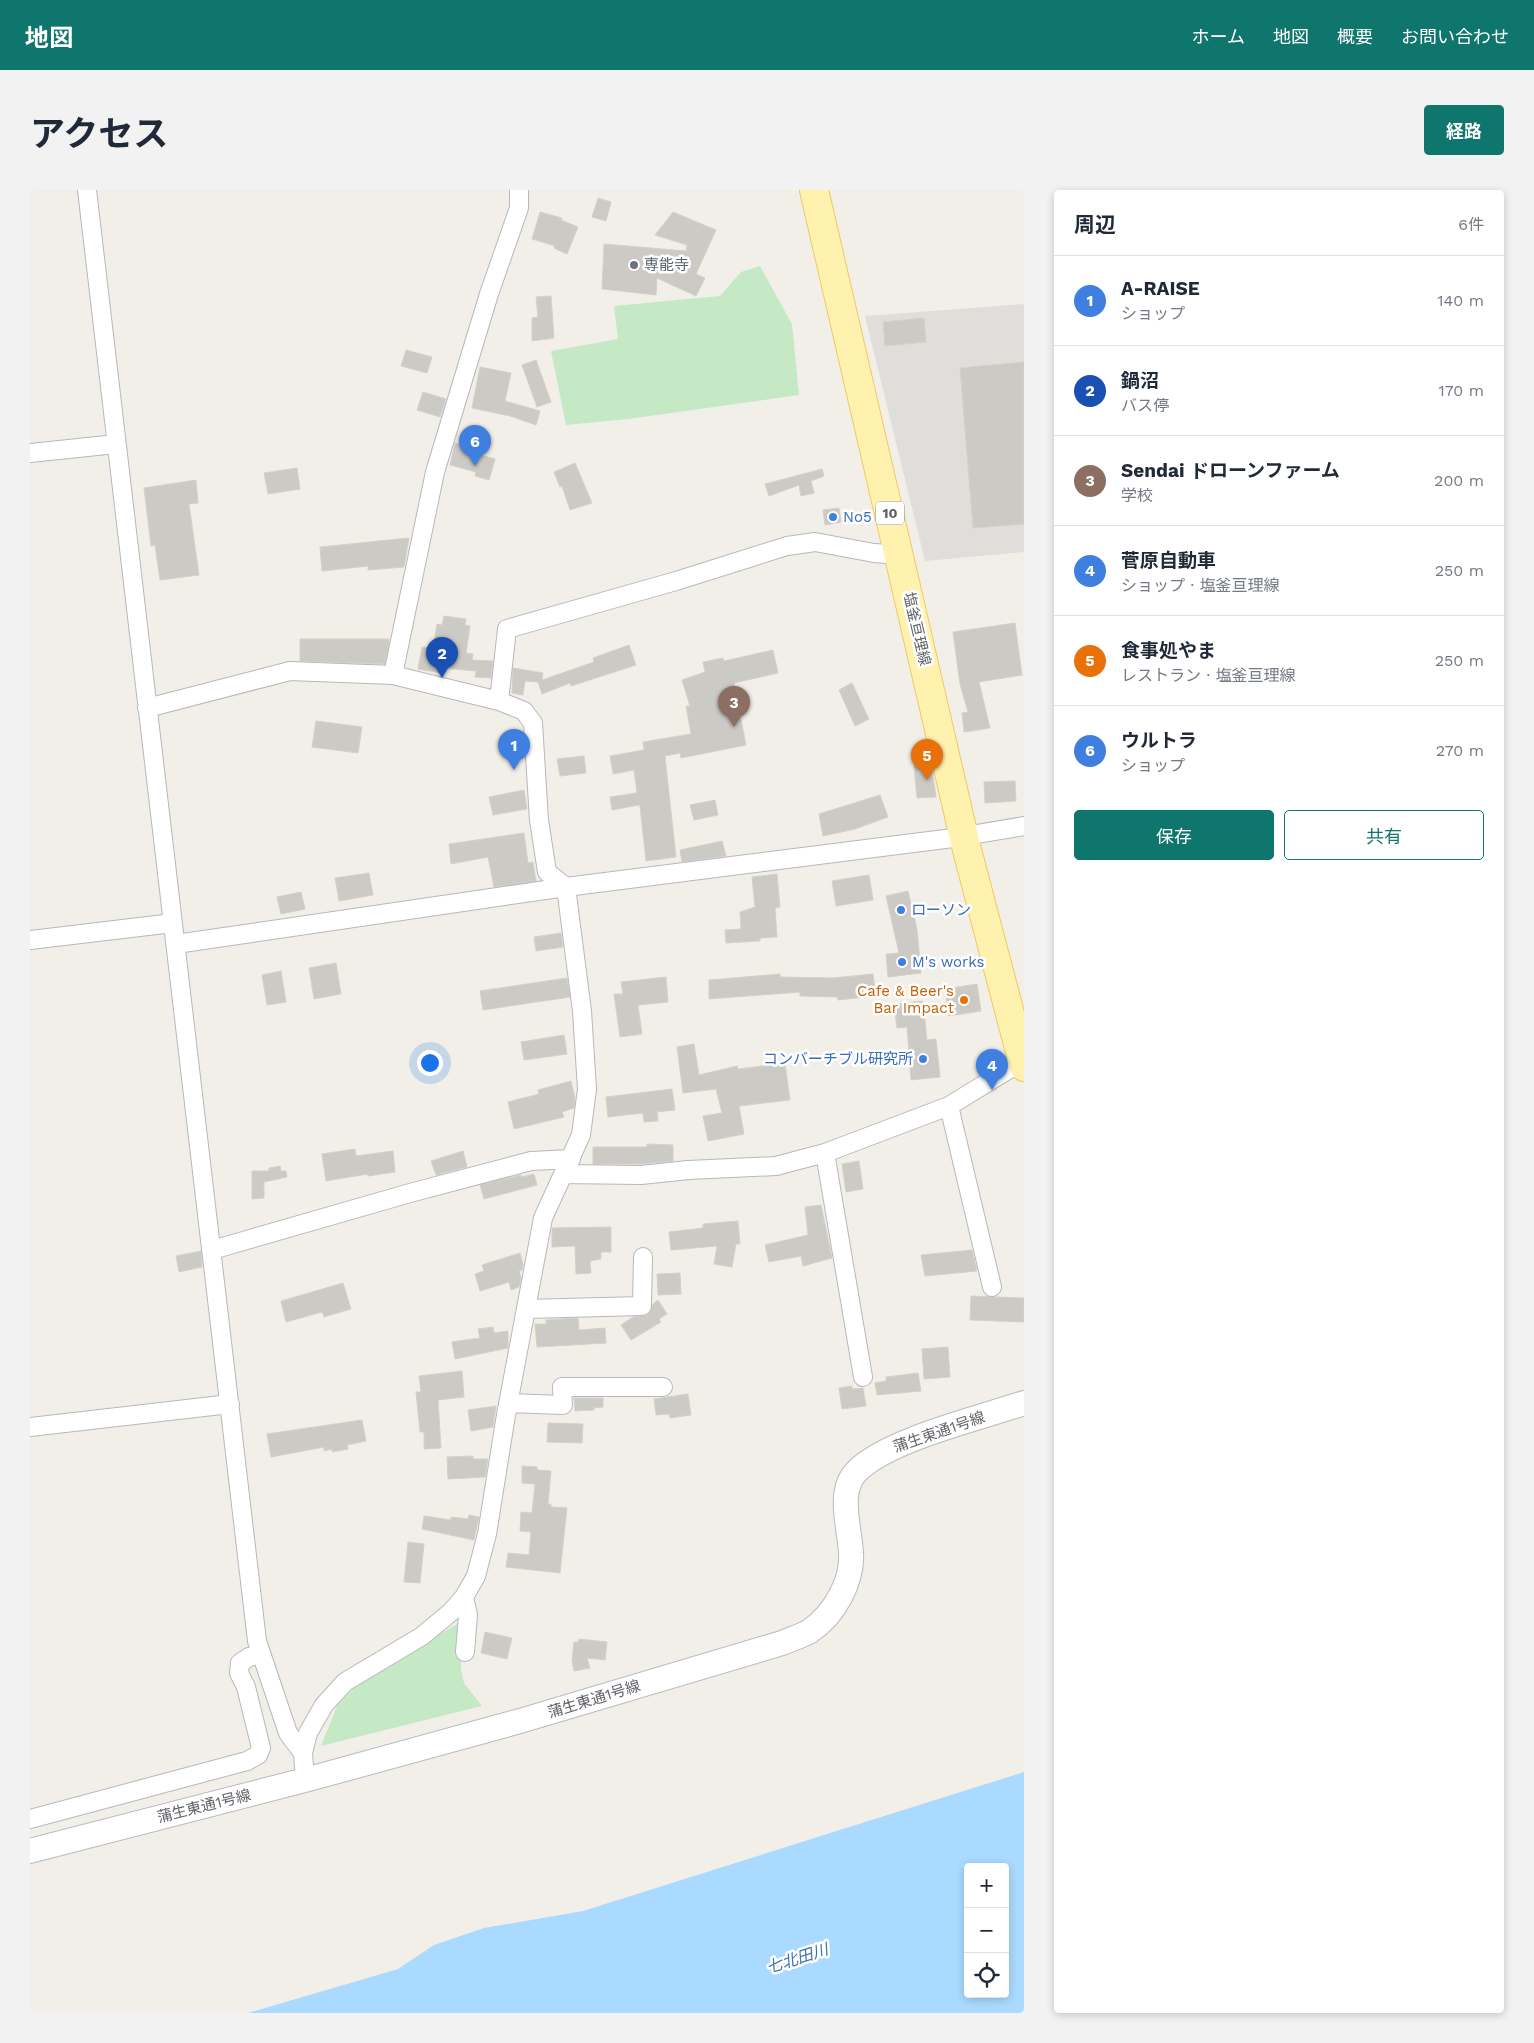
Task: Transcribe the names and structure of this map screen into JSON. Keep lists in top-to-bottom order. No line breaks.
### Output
{"streets":{"main road":["10","塩釜亘理線"],"street":["蒲生東通1号線"]},"water":["七北田川"],"places":["専能寺","No5","ローソン","M's works","Cafe & Beer's Bar Impact","コンバーチブル研究所"],"page":{"header":"地図","nav":["ホーム","地図","概要","お問い合わせ"],"title":"アクセス","buttons":["経路",["保存","共有"]],"heading":["周辺","6件"],"list":[{"mark":"1","name":"A-RAISE","note":"ショップ","value":"140 m"},{"mark":"2","name":"鍋沼","note":"バス停","value":"170 m"},{"mark":"3","name":"Sendai ドローンファーム","note":"学校","value":"200 m"},{"mark":"4","name":"菅原自動車","note":"ショップ · 塩釜亘理線","value":"250 m"},{"mark":"5","name":"食事処やま","note":"レストラン · 塩釜亘理線","value":"250 m"},{"mark":"6","name":"ウルトラ","note":"ショップ","value":"270 m"}],"pins":["6","2","3","1","5","4"],"map_buttons":["+","−"]}}
